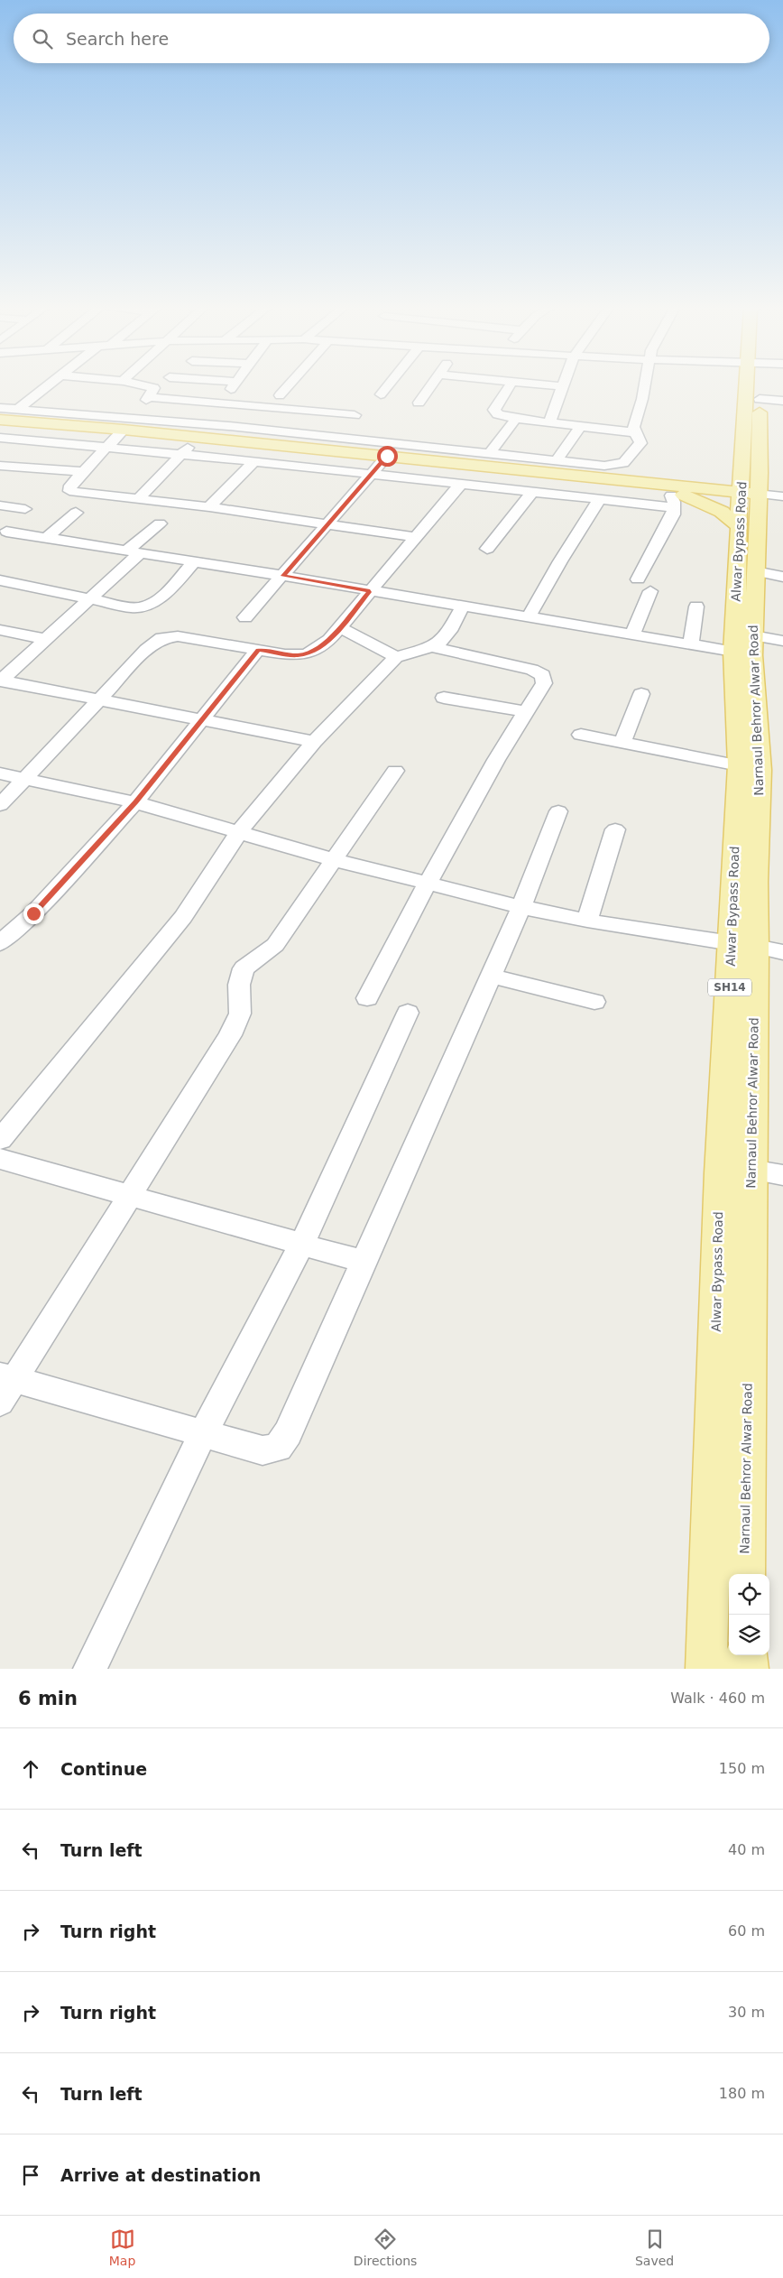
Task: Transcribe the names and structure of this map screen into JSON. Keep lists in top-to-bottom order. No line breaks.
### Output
{"streets":{"main road":["Alwar Bypass Road","Narnaul Behror Alwar Road","SH14"]},"crossings":[["Alwar Bypass Road","Narnaul Behror Alwar Road"]],"page":{"search":"Search here","heading":["6 min","Walk · 460 m"],"list":[["Continue","150 m"],["Turn left","40 m"],["Turn right","60 m"],["Turn right","30 m"],["Turn left","180 m"],"Arrive at destination"],"nav":["Map","Directions","Saved"]}}
